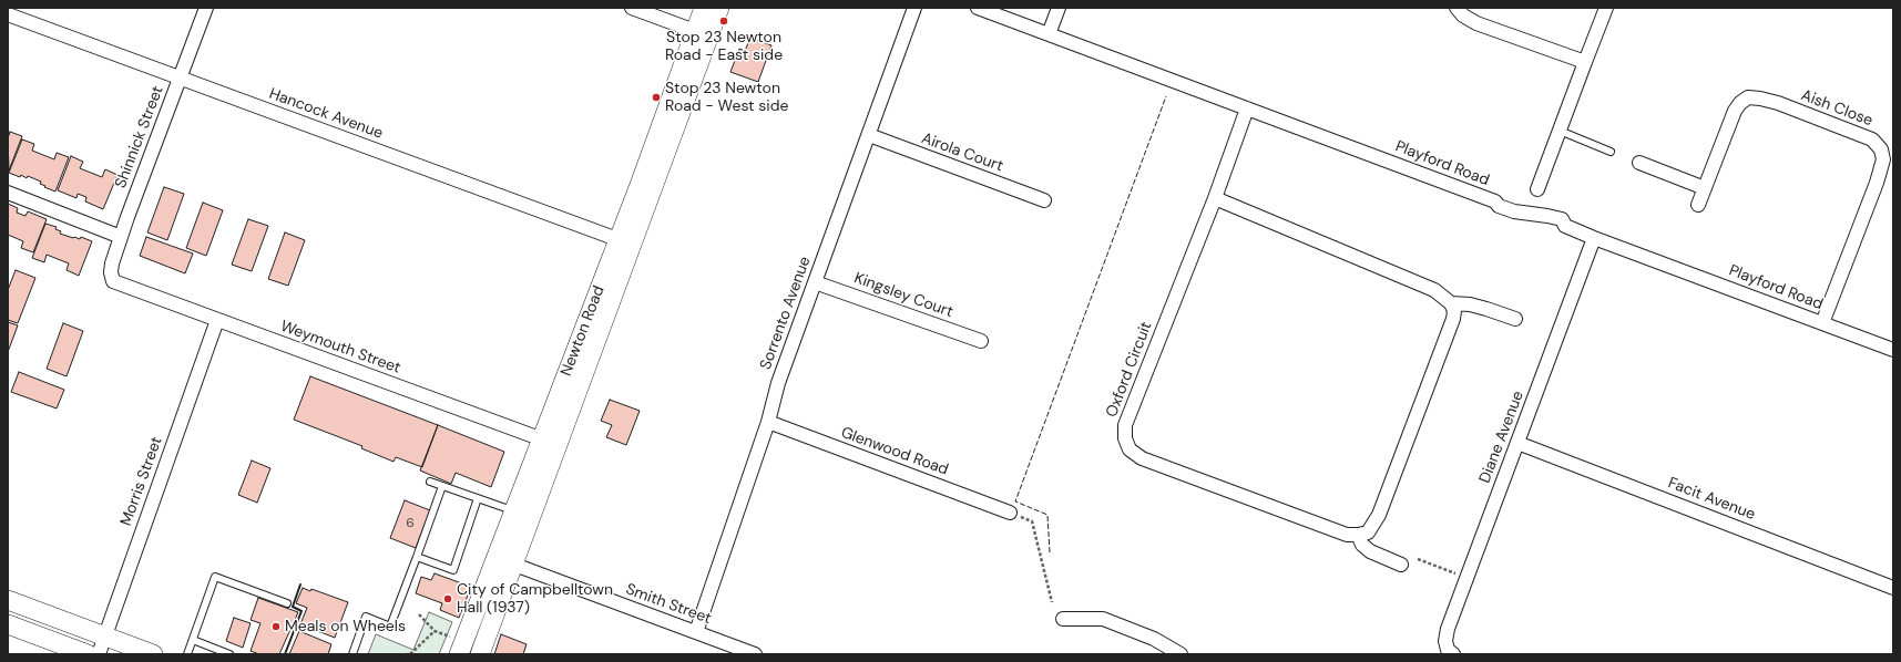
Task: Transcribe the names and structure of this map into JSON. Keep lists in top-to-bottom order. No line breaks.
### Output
{"streets":{"main road":["Newton Road"],"street":["Aish Close","Hancock Avenue","Shinnick Street","Airola Court","Playford Road","Kingsley Court","Sorrento Avenue","Weymouth Street","Oxford Circuit","Diane Avenue","Glenwood Road","Morris Street","Facit Avenue","Smith Street"]},"crossings":[["Aish Close","Playford Road"],["Hancock Avenue","Shinnick Street"],["Hancock Avenue","Newton Road"],["Shinnick Street","Weymouth Street"],["Airola Court","Sorrento Avenue"],["Playford Road","Oxford Circuit"],["Playford Road","Diane Avenue"],["Kingsley Court","Sorrento Avenue"],["Sorrento Avenue","Glenwood Road"],["Sorrento Avenue","Smith Street"],["Newton Road","Weymouth Street"],["Newton Road","Smith Street"],["Weymouth Street","Morris Street"],["Diane Avenue","Facit Avenue"]],"places":["Stop 23 Newton Road - East side","Stop 23 Newton Road - West side","City of Campbelltown Hall (1937)","Meals on Wheels"],"house_numbers":["6"]}
